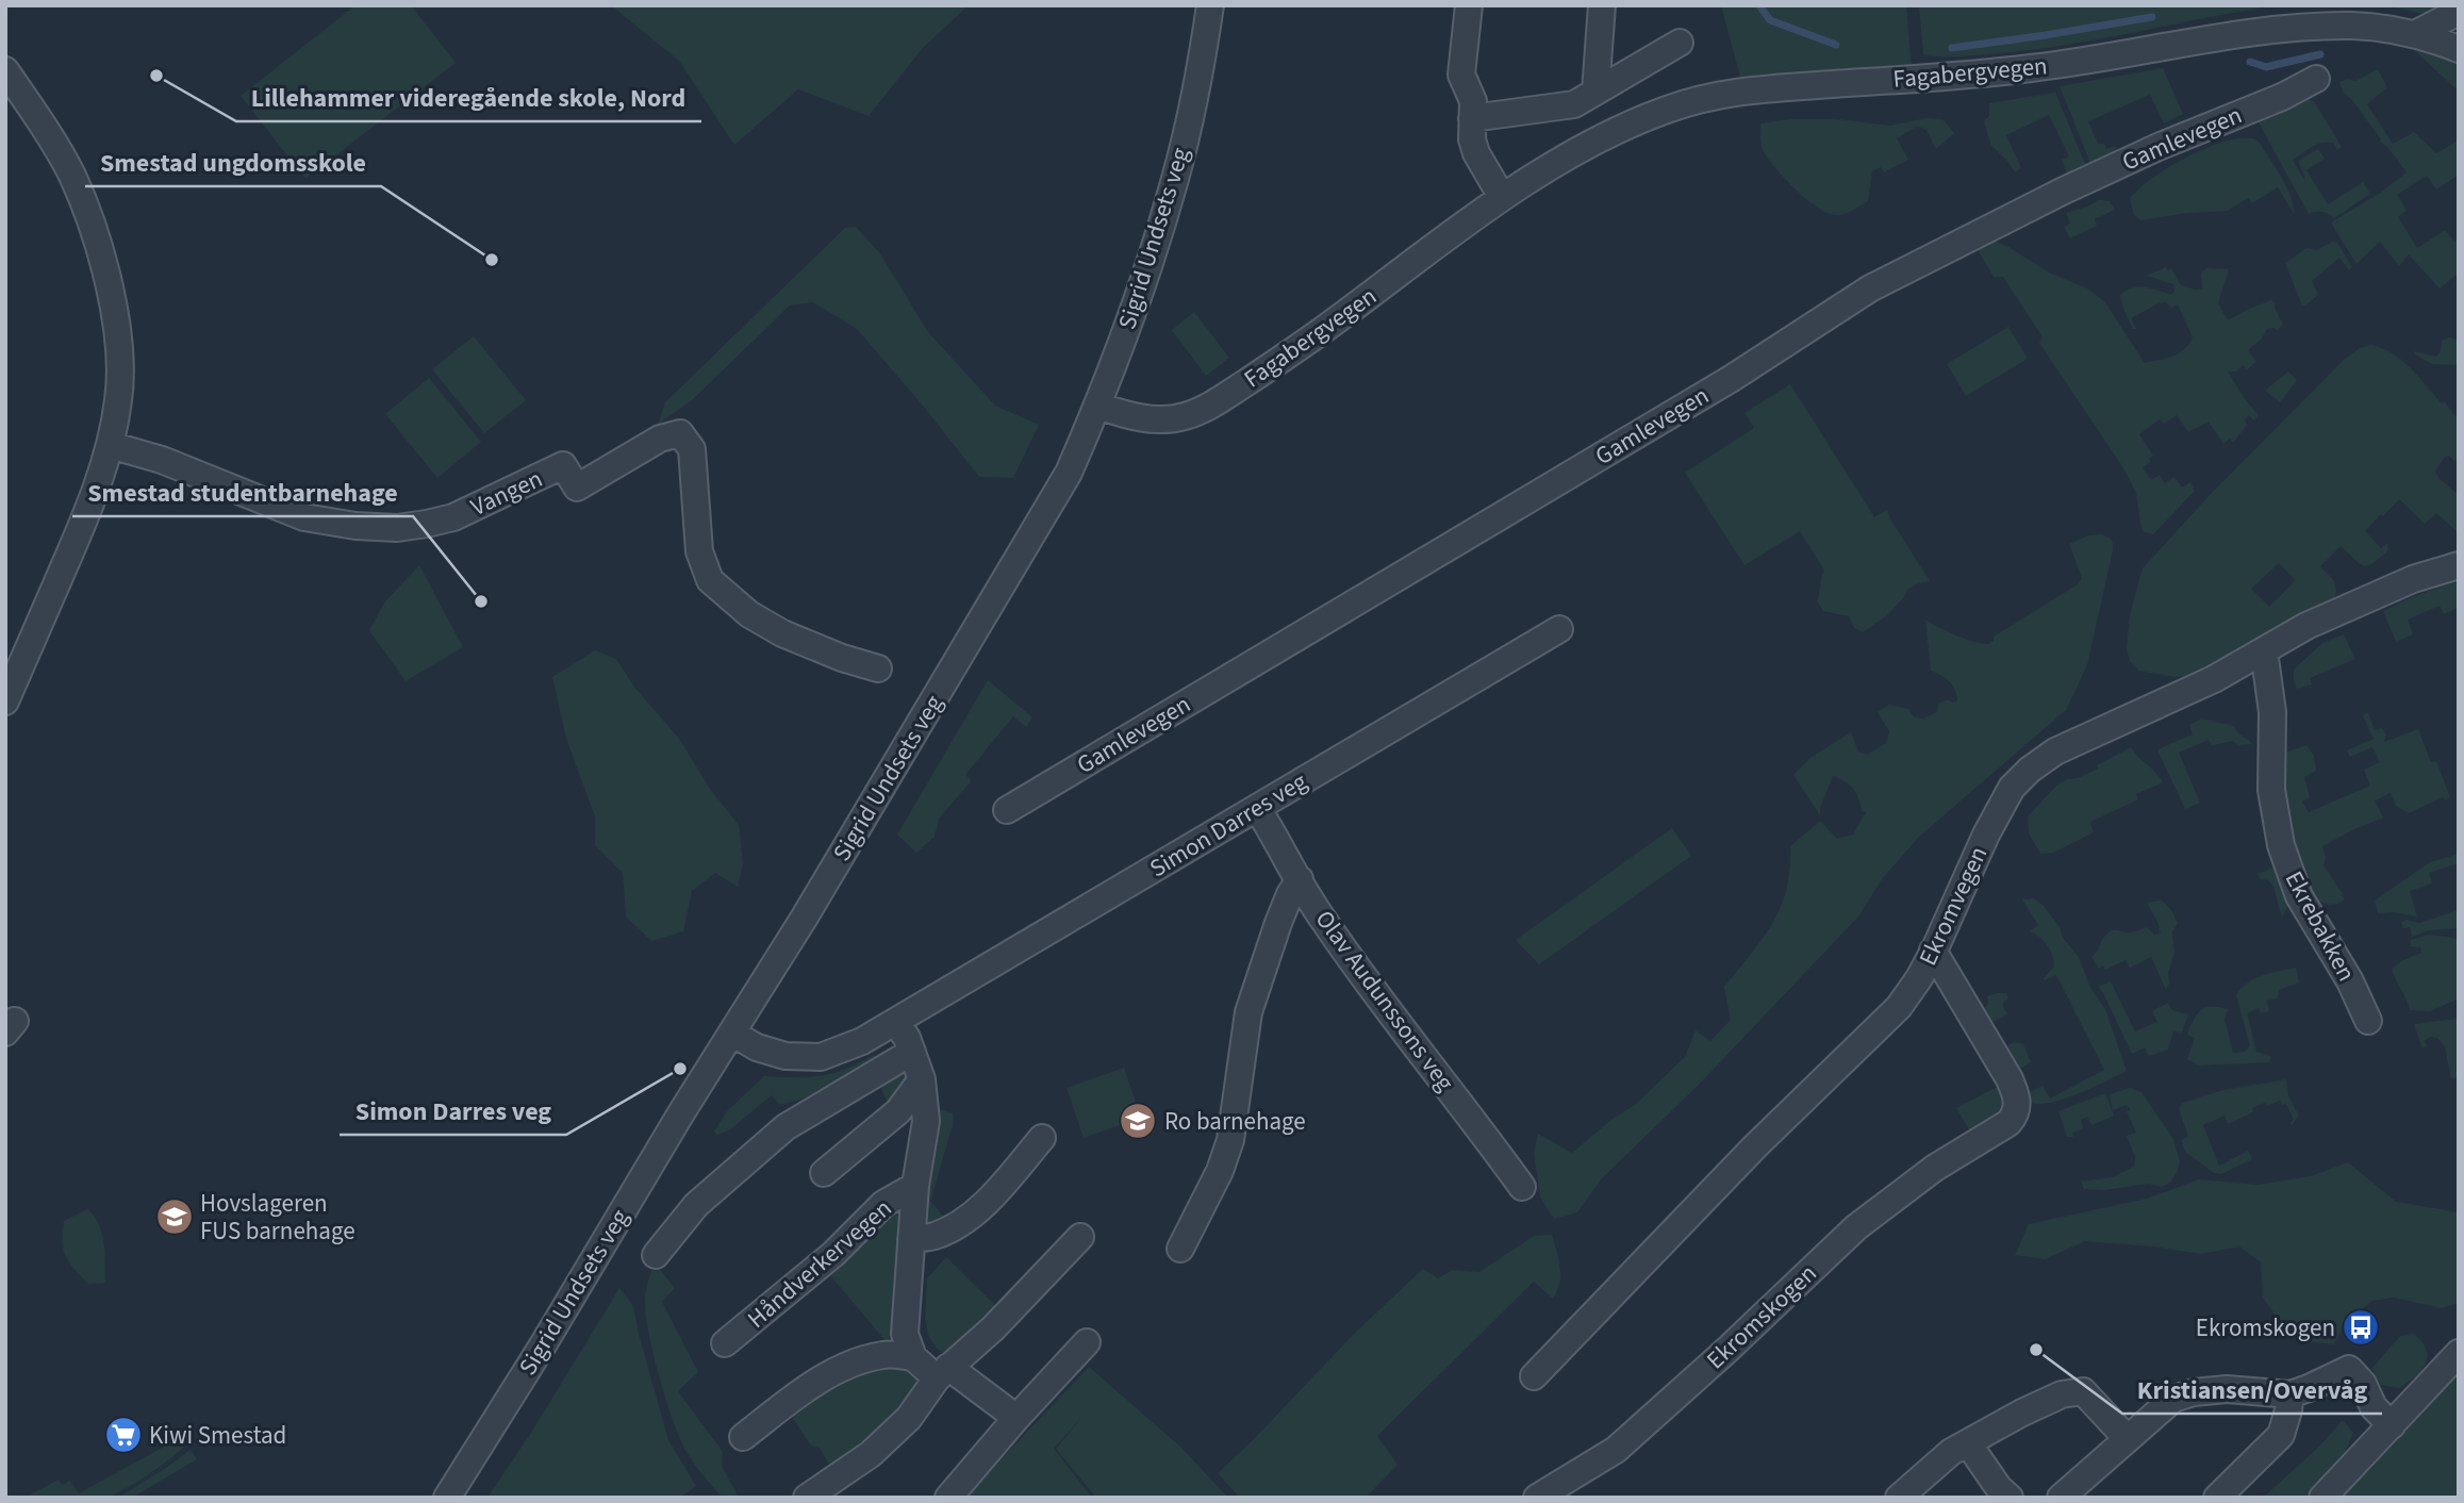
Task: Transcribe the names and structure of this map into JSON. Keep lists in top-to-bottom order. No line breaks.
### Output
{"streets":{"street":["Fagabergvegen","Gamlevegen","Sigrid Undsets veg","Vangen","Simon Darres veg","Ekromvegen","Ekrebakken","Olav Audunssons veg","Håndverkervegen","Ekromskogen"]},"crossings":[["Fagabergvegen","Sigrid Undsets veg"],["Sigrid Undsets veg","Simon Darres veg"],["Simon Darres veg","Olav Audunssons veg"],["Simon Darres veg","Håndverkervegen"],["Ekromvegen","Ekrebakken"],["Ekromvegen","Ekromskogen"]],"places":{"other":["Lillehammer videregående skole, Nord","Smestad ungdomsskole","Smestad studentbarnehage","Simon Darres veg","Kristiansen/Overvåg"],"school or university":["Ro barnehage","Hovslageren FUS barnehage"],"bus stop":["Ekromskogen"],"supermarket":["Kiwi Smestad"]}}
